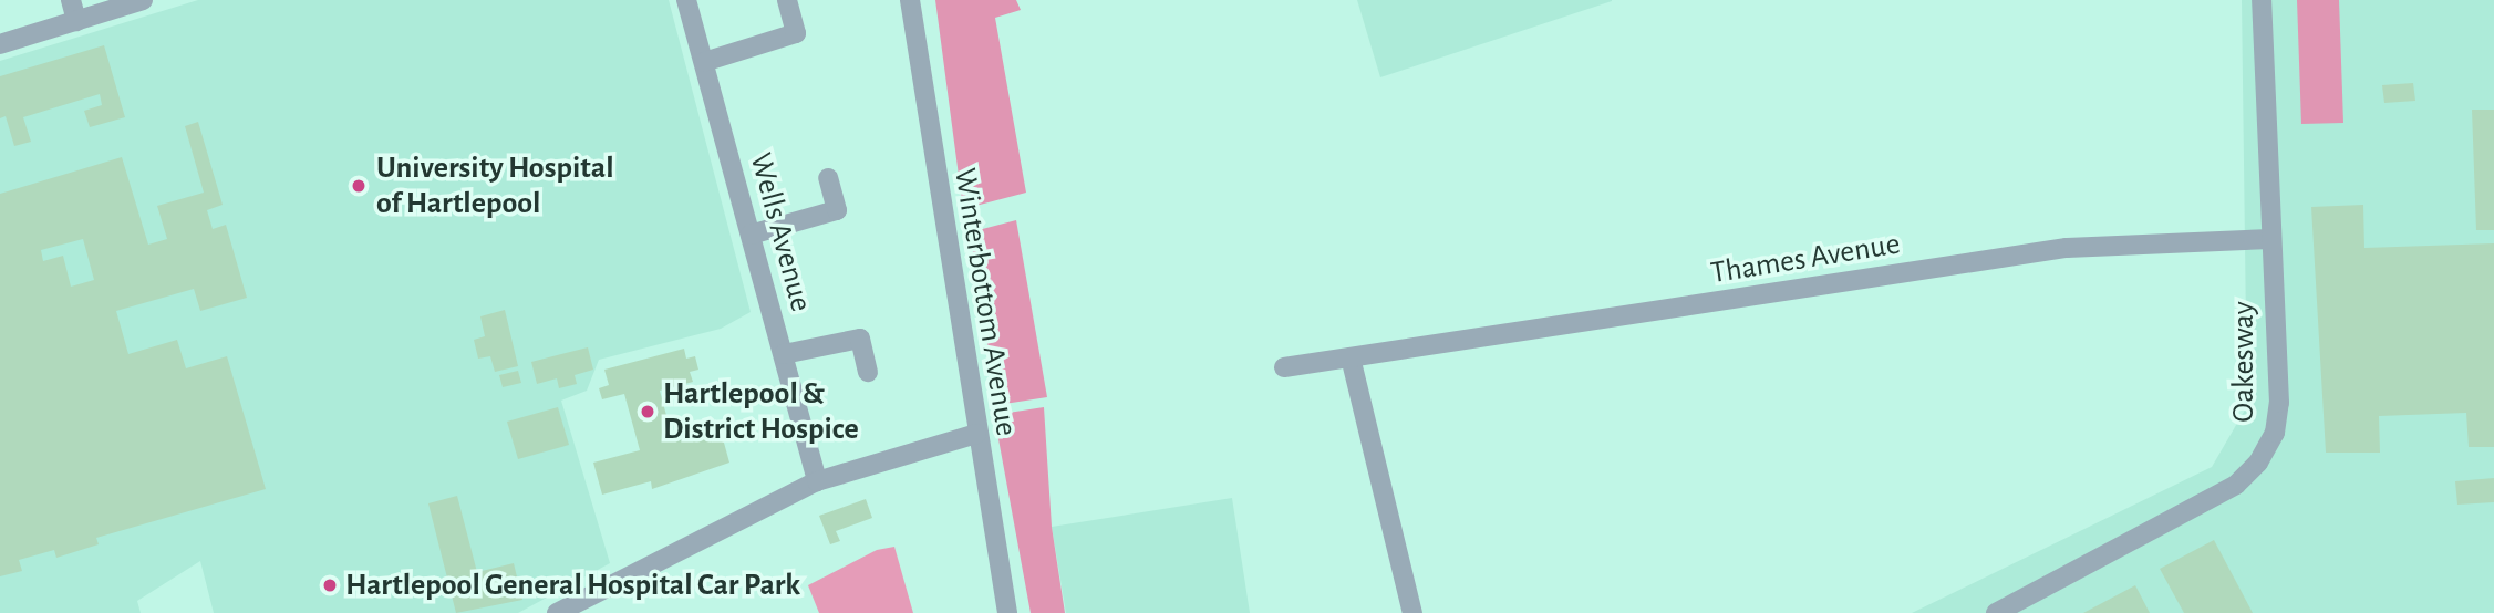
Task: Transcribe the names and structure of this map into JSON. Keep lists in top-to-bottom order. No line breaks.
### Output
{"streets":{"street":["Wells Avenue","Thames Avenue","Winterbottom Avenue","Oakesway"]},"crossings":[["Thames Avenue","Oakesway"]],"places":["University Hospital of Hartlepool","Hartlepool & District Hospice","Hartlepool General Hospital Car Park"]}
